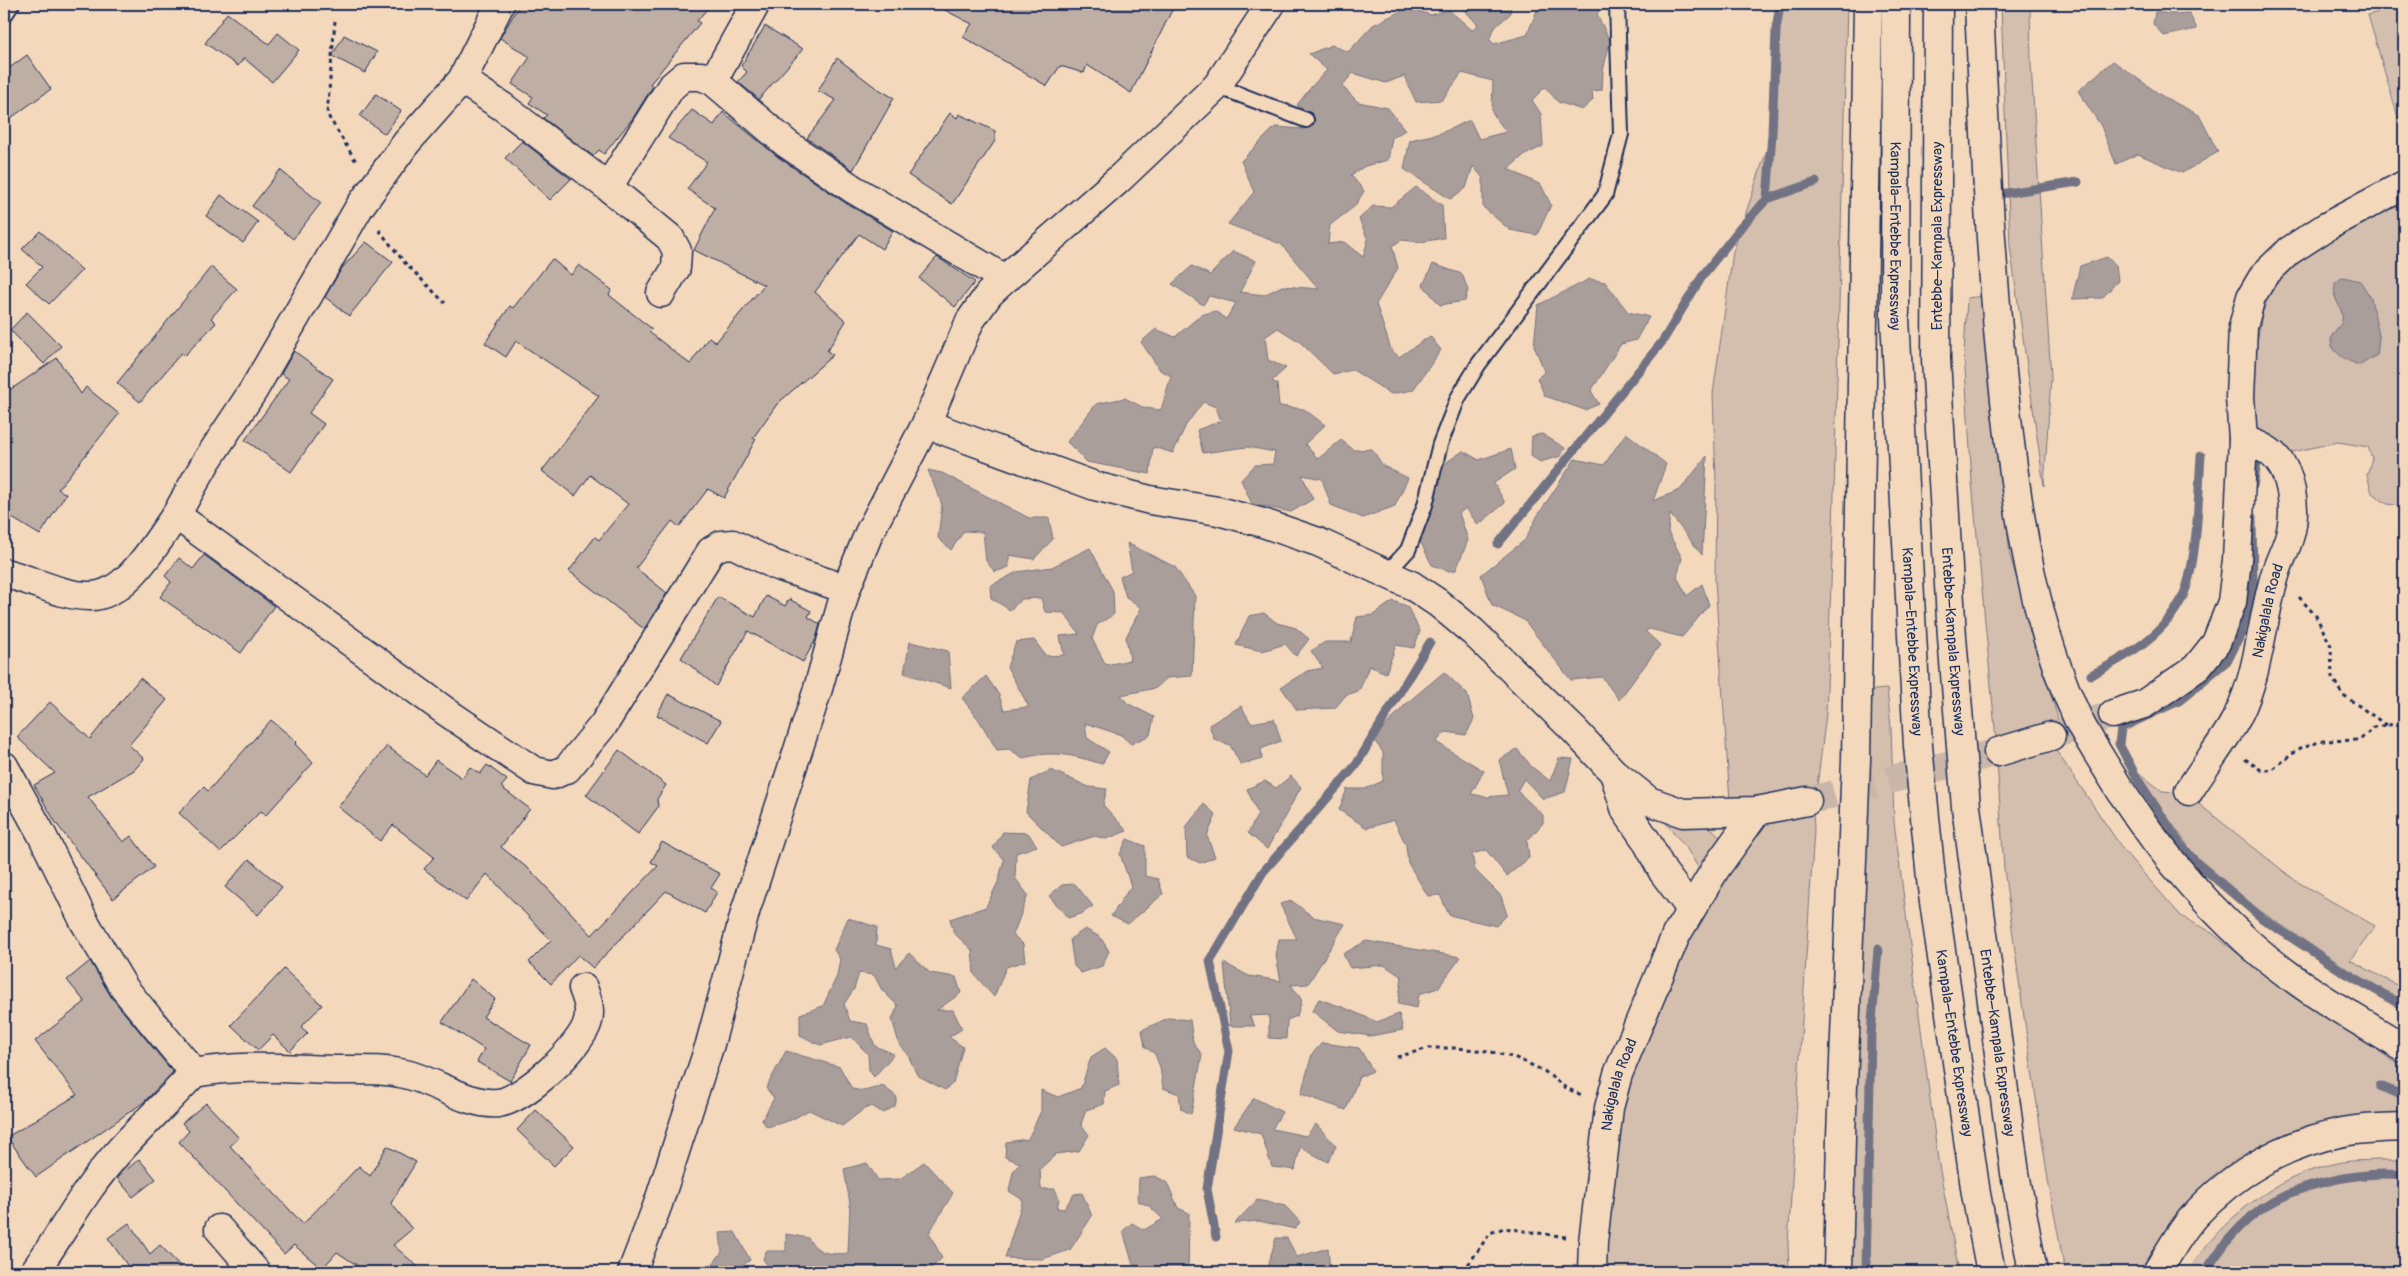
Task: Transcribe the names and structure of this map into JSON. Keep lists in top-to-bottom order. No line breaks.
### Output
{"streets":{"main road":["Kampala–Entebbe Expressway","Entebbe–Kampala Expressway","Nakigalala Road"]}}
